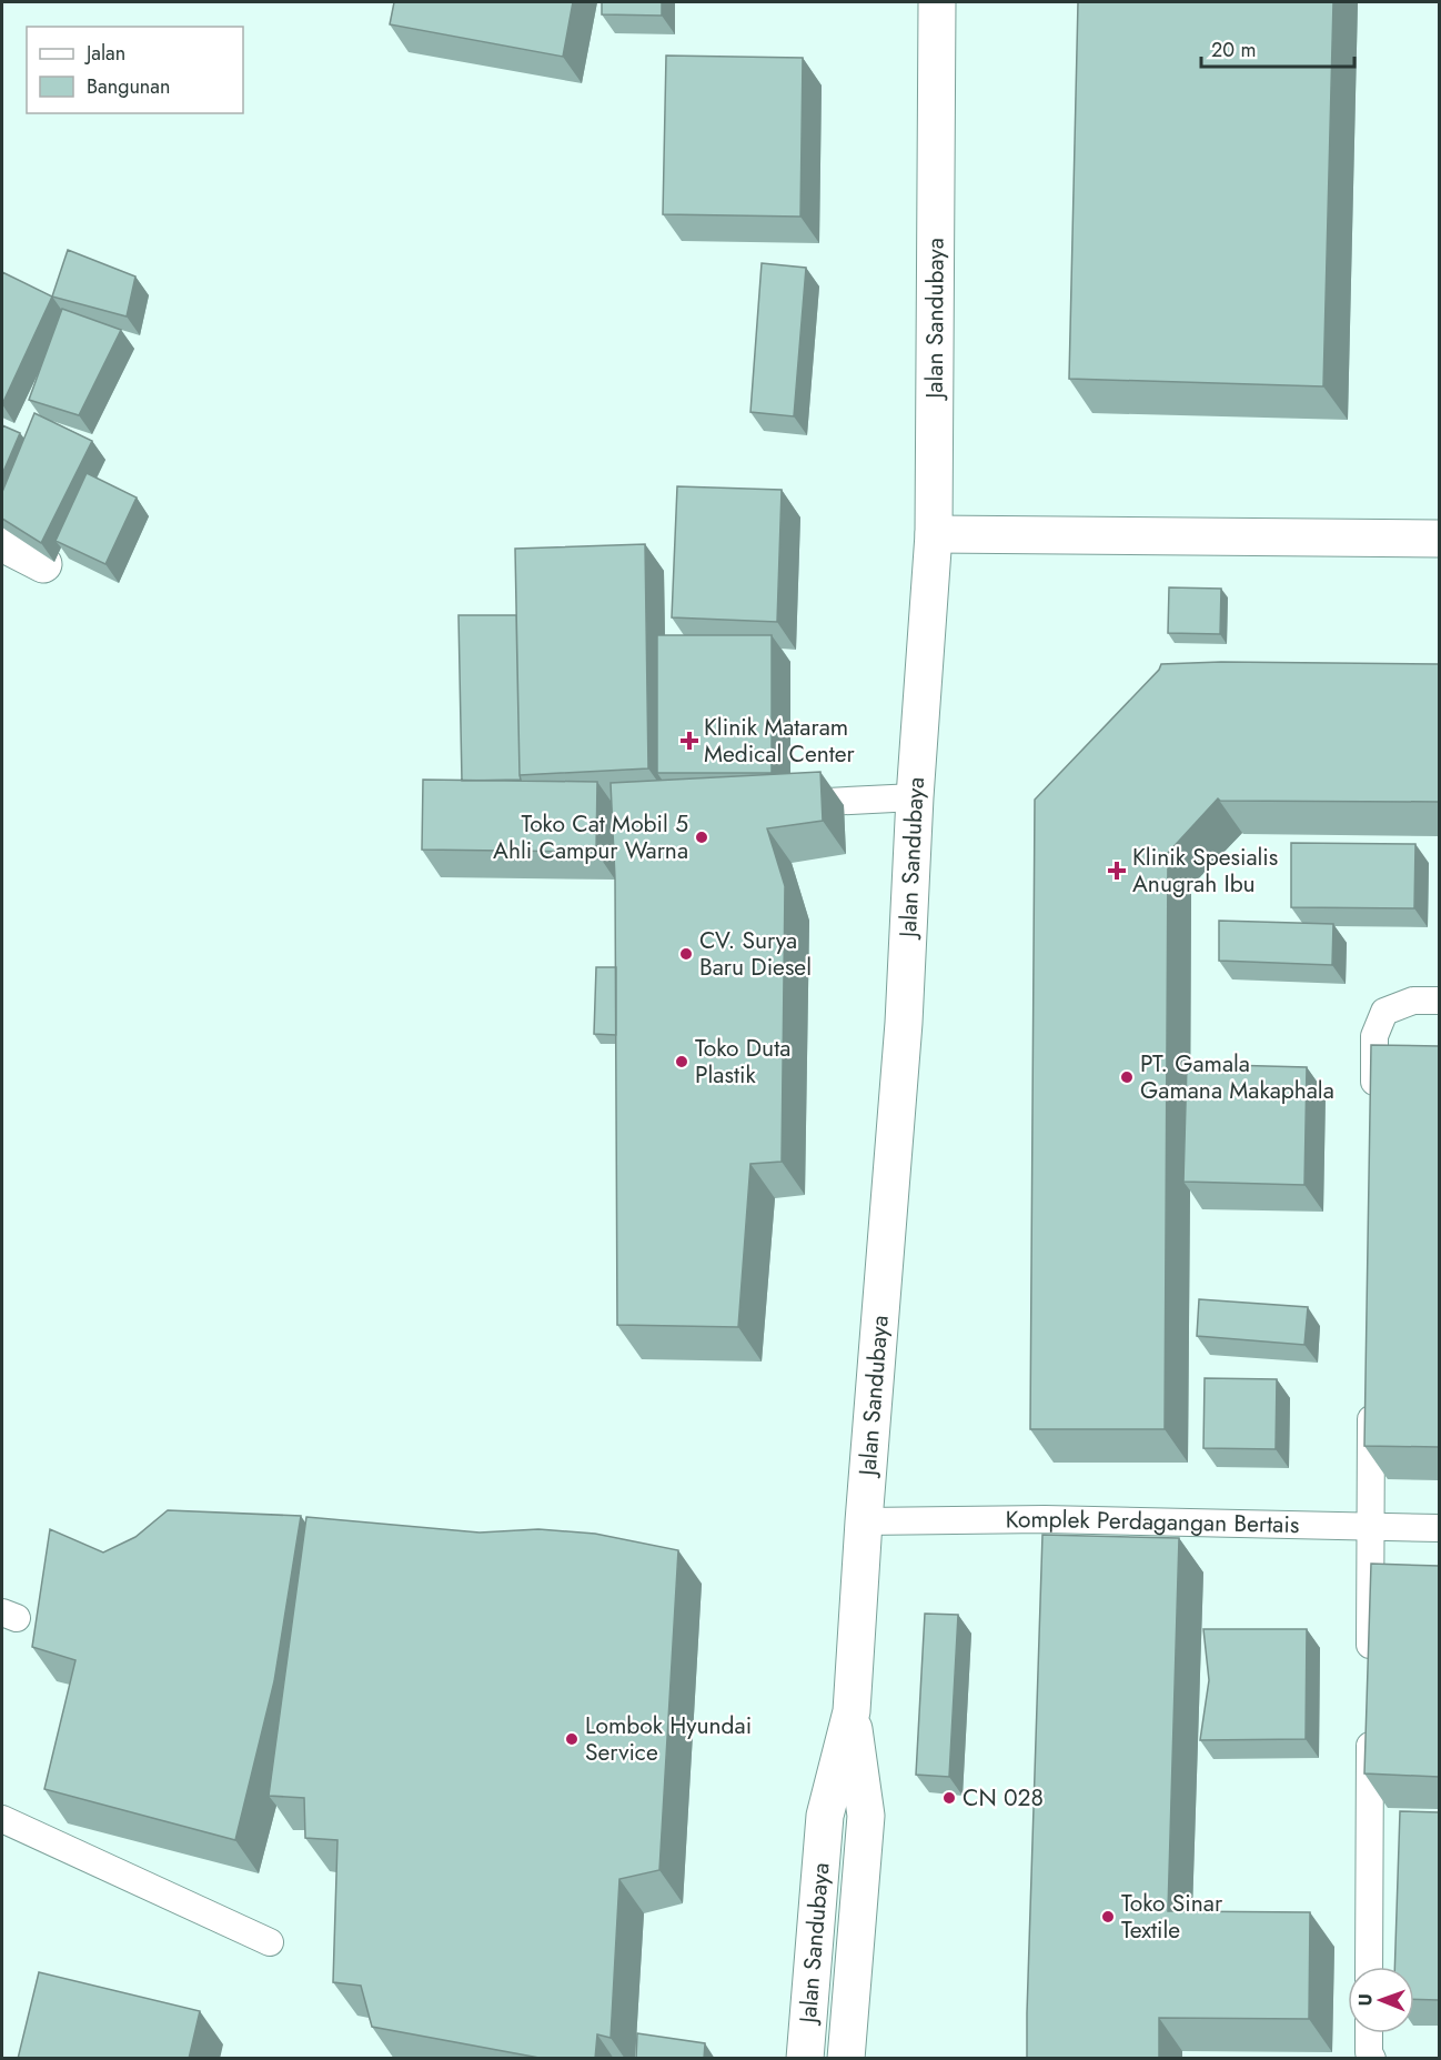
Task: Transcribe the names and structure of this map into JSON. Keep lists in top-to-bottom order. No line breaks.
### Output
{"streets":{"main road":["Jalan Sandubaya"],"lane":["Komplek Perdagangan Bertais"]},"crossings":[["Jalan Sandubaya","Komplek Perdagangan Bertais"]],"places":{"health":["Klinik Mataram Medical Center","Klinik Spesialis Anugrah Ibu"],"other":["Toko Cat Mobil 5 Ahli Campur Warna","CV. Surya Baru Diesel","Toko Duta Plastik","PT. Gamala Gamana Makaphala","Lombok Hyundai Service","CN 028","Toko Sinar Textile"]},"legend":["Jalan","Bangunan"],"scale_bar":"20 m","north":"left"}
